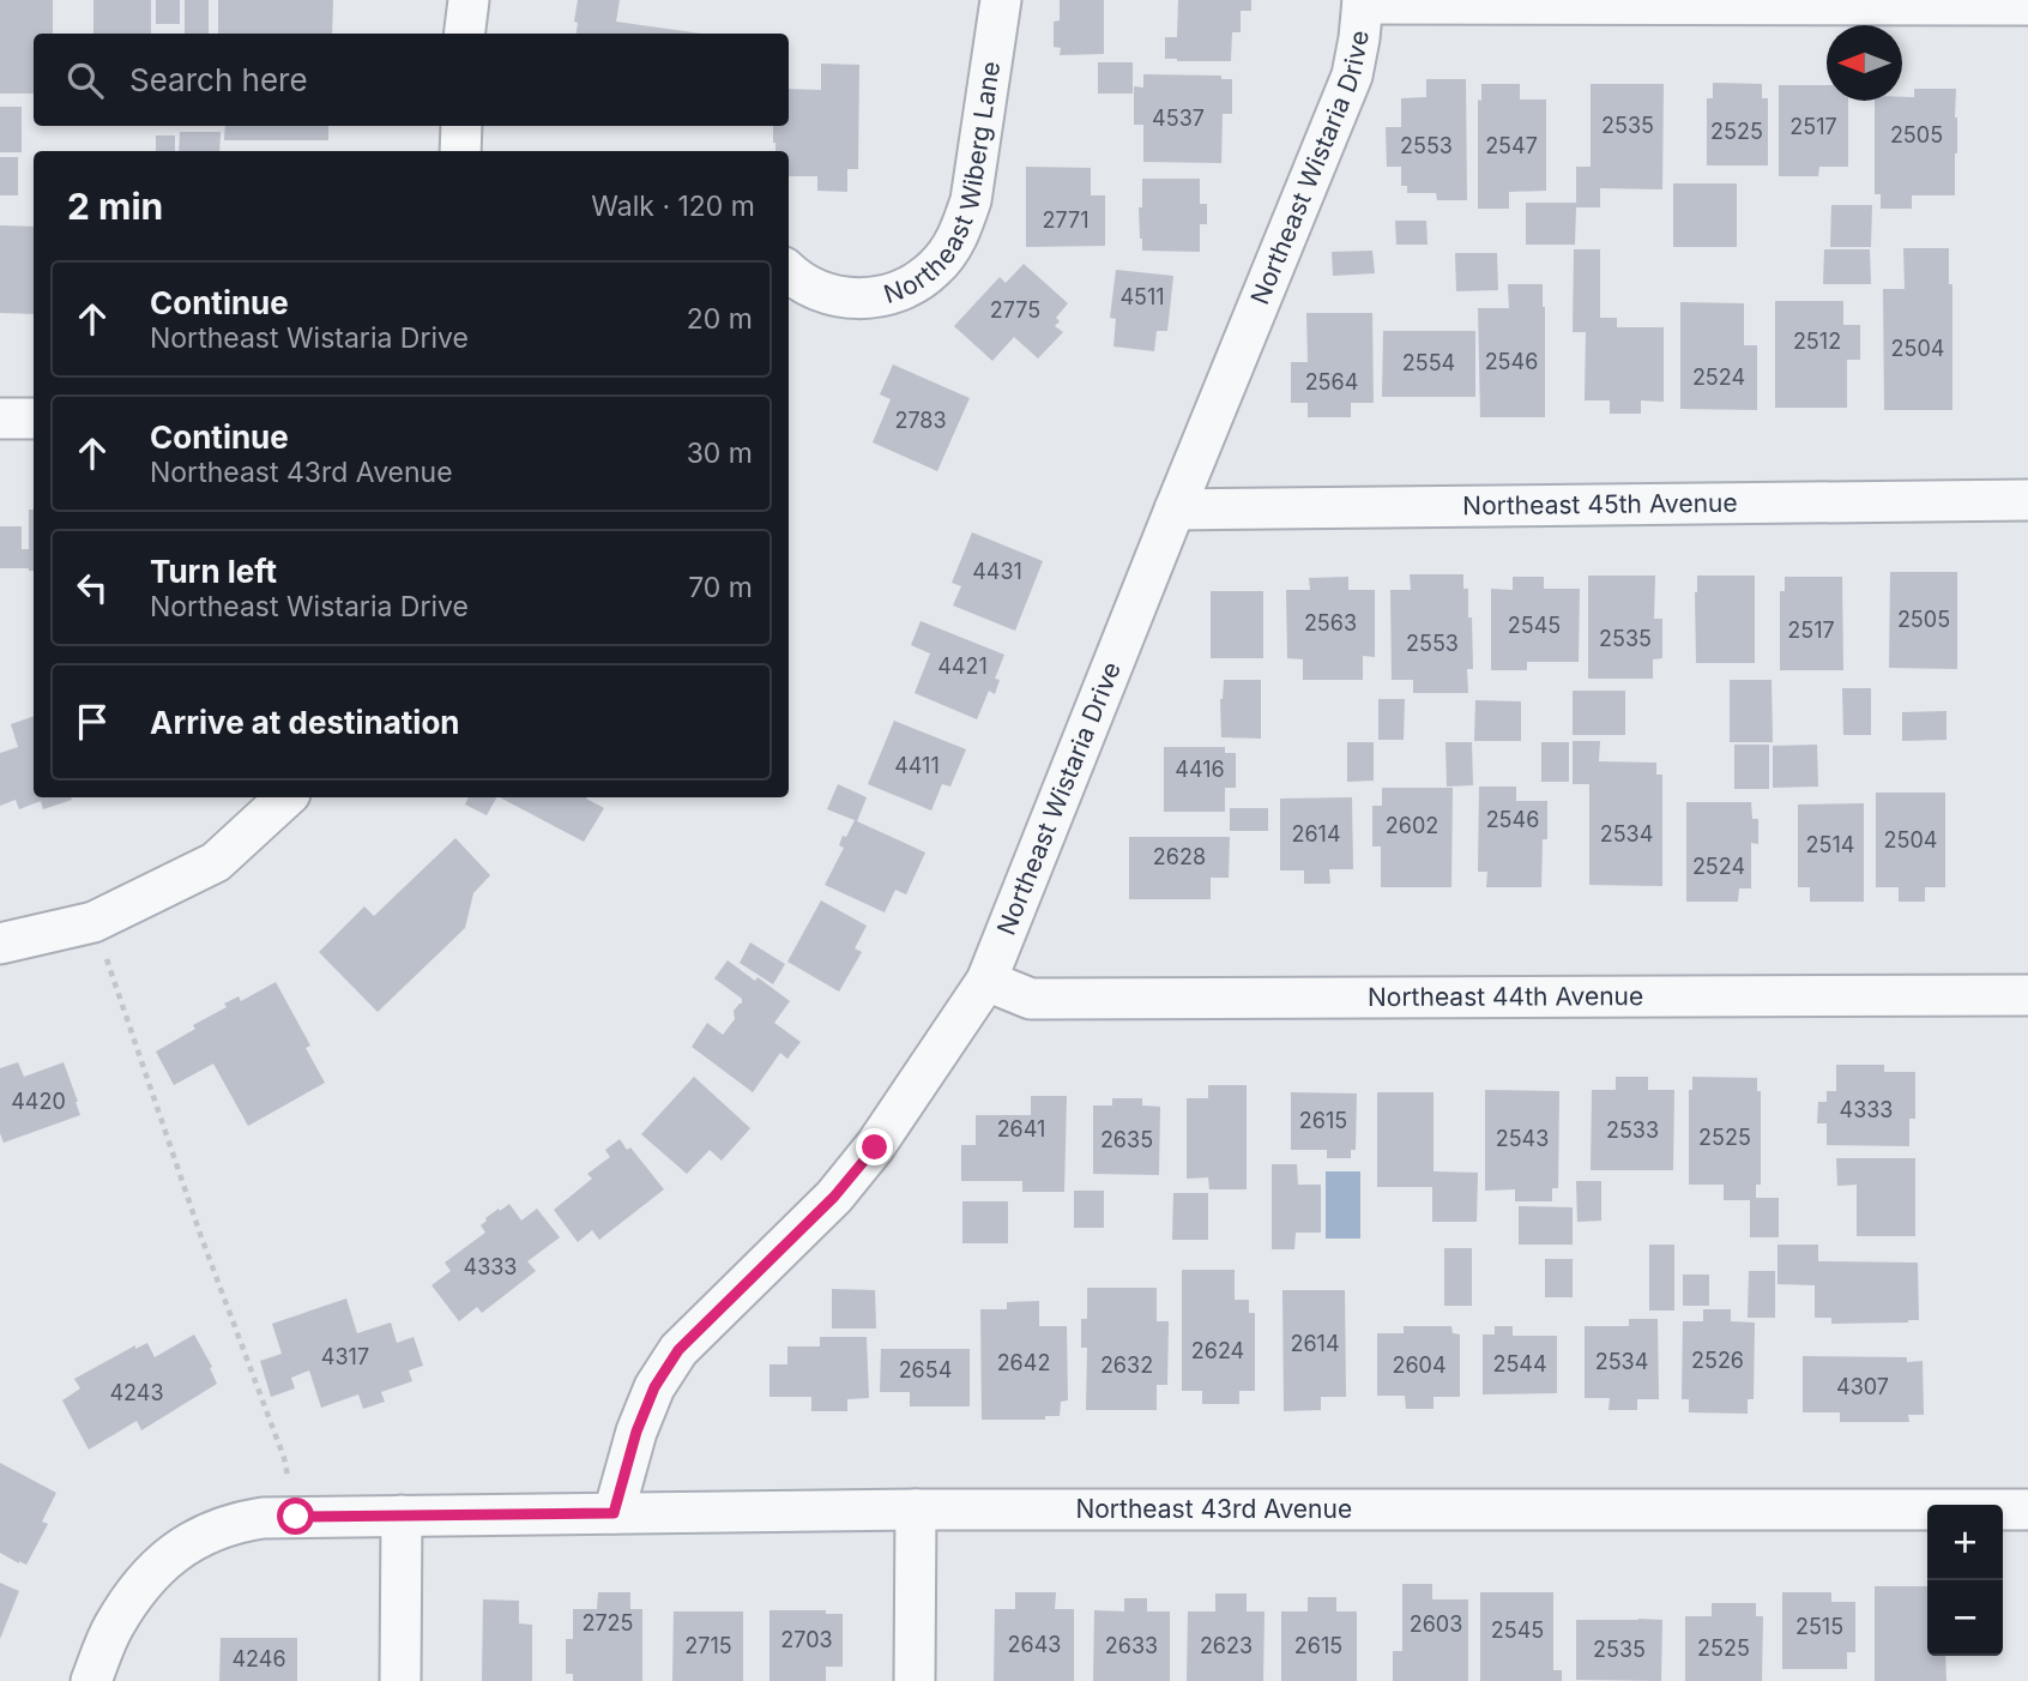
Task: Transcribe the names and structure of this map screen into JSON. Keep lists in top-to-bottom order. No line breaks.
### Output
{"streets":{"street":["Northeast Wistaria Drive","Northeast Wiberg Lane","Northeast 45th Avenue","Northeast 44th Avenue","Northeast 43rd Avenue"]},"crossings":[["Northeast Wistaria Drive","Northeast 45th Avenue"],["Northeast Wistaria Drive","Northeast 44th Avenue"],["Northeast Wistaria Drive","Northeast 43rd Avenue"]],"house_numbers":["4537","2535","2517","2525","2505","2553","2547","2771","4511","2775","2512","2504","2546","2554","2524","2564","2783","4431","2505","2563","2545","2517","2535","2553","4421","4411","4416","2546","2602","2614","2534","2504","2514","2628","2524","4420","4333","2615","2641","2533","2525","2543","2635","4333","2614","2624","4317","2526","2534","2642","2544","2632","2604","2654","4307","4243","2725","2603","2515","2545","2703","2643","2715","2633","2623","2615","2525","2535","4246"],"north":"left","page":{"search":"Search here","heading":["2 min","Walk · 120 m"],"list":[["Continue","Northeast Wistaria Drive","20 m"],["Continue","Northeast 43rd Avenue","30 m"],["Turn left","Northeast Wistaria Drive","70 m"],"Arrive at destination"],"map_buttons":["+","−"]}}
